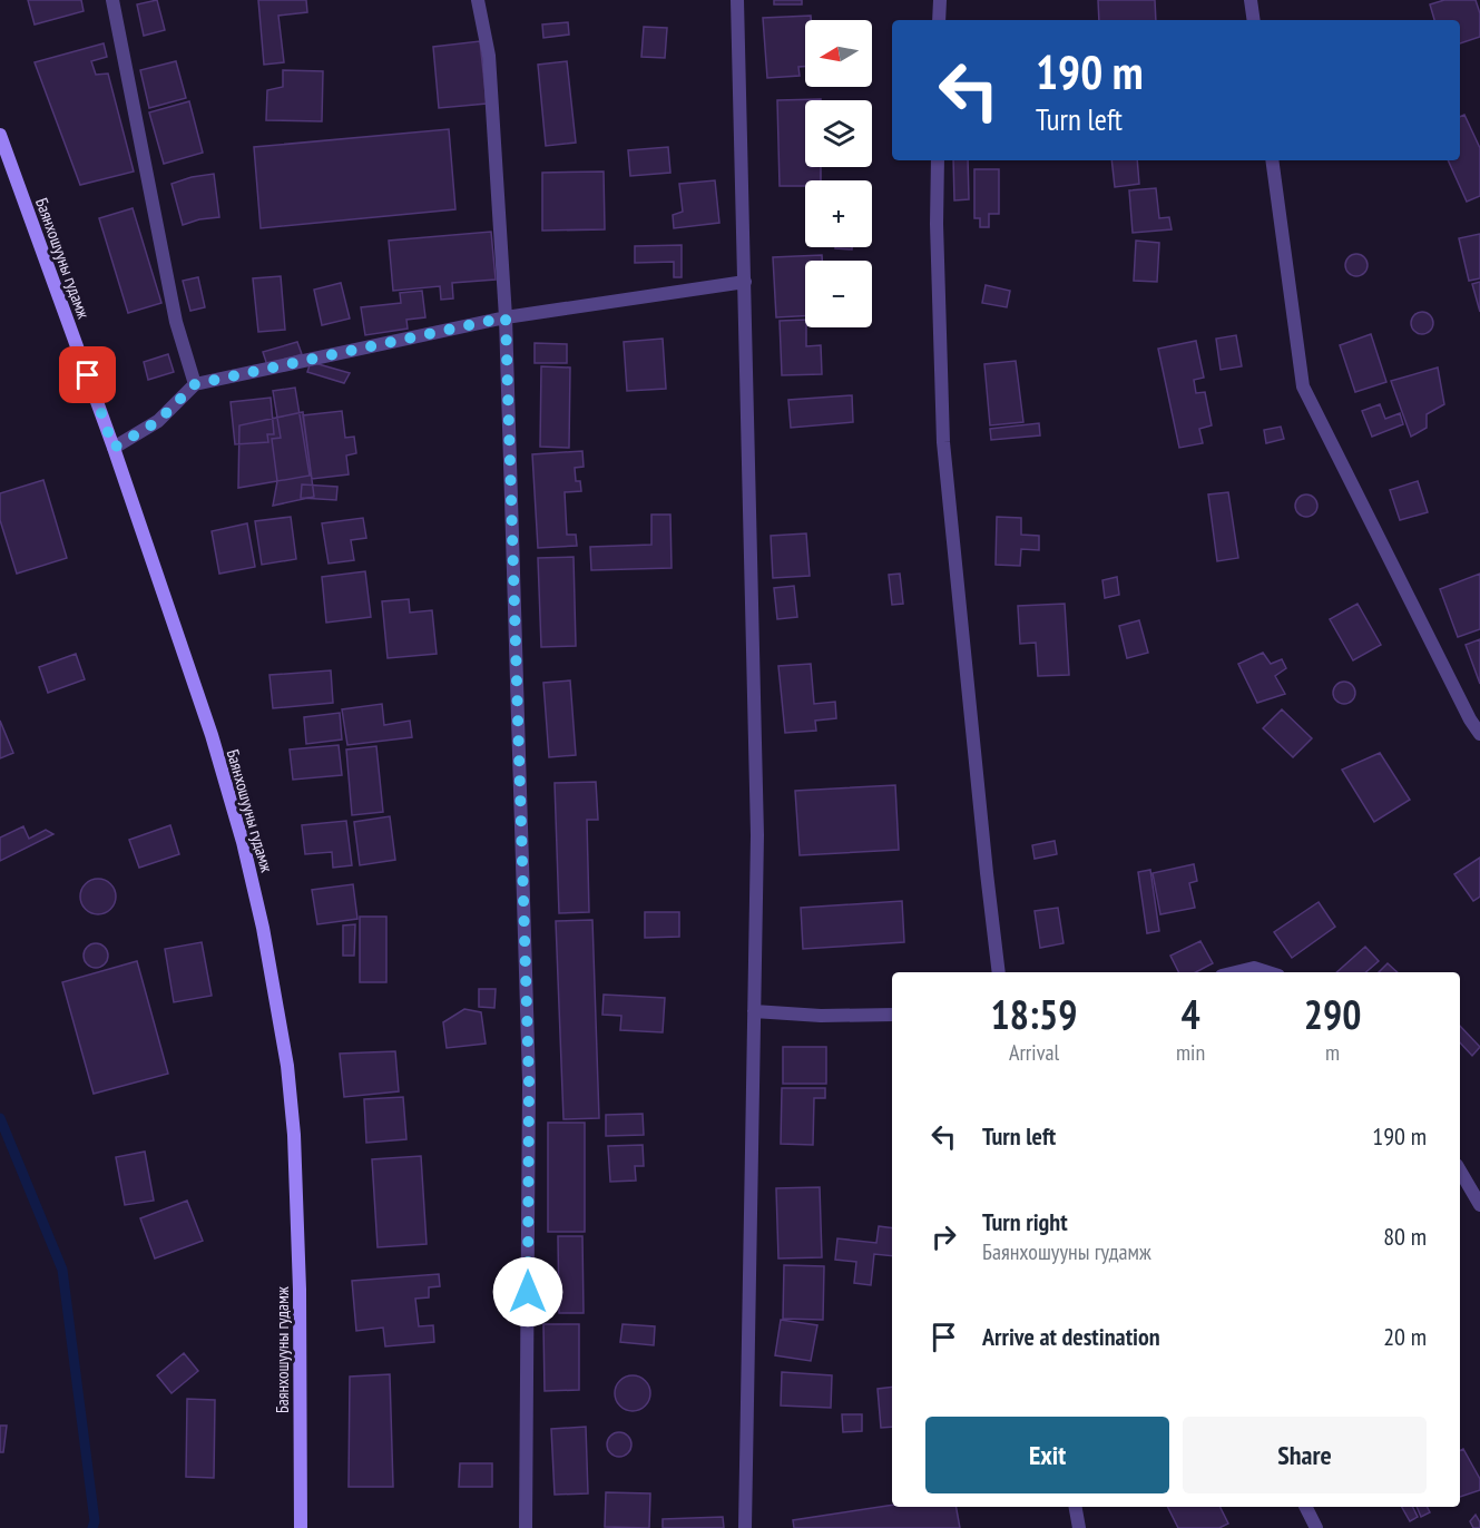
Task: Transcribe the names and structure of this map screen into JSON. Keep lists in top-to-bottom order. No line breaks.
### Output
{"streets":{"main road":["Баянхошууны гудамж"]},"north":"left","page":{"map_buttons":["+","−"],"turn":["190 m","Turn left"],"eta":["18:59","Arrival","4","min","290","m"],"list":[{"name":"Turn left","value":"190 m"},{"name":"Turn right","note":"Баянхошууны гудамж","value":"80 m"},{"name":"Arrive at destination","value":"20 m"}],"buttons":["Exit","Share"]}}
